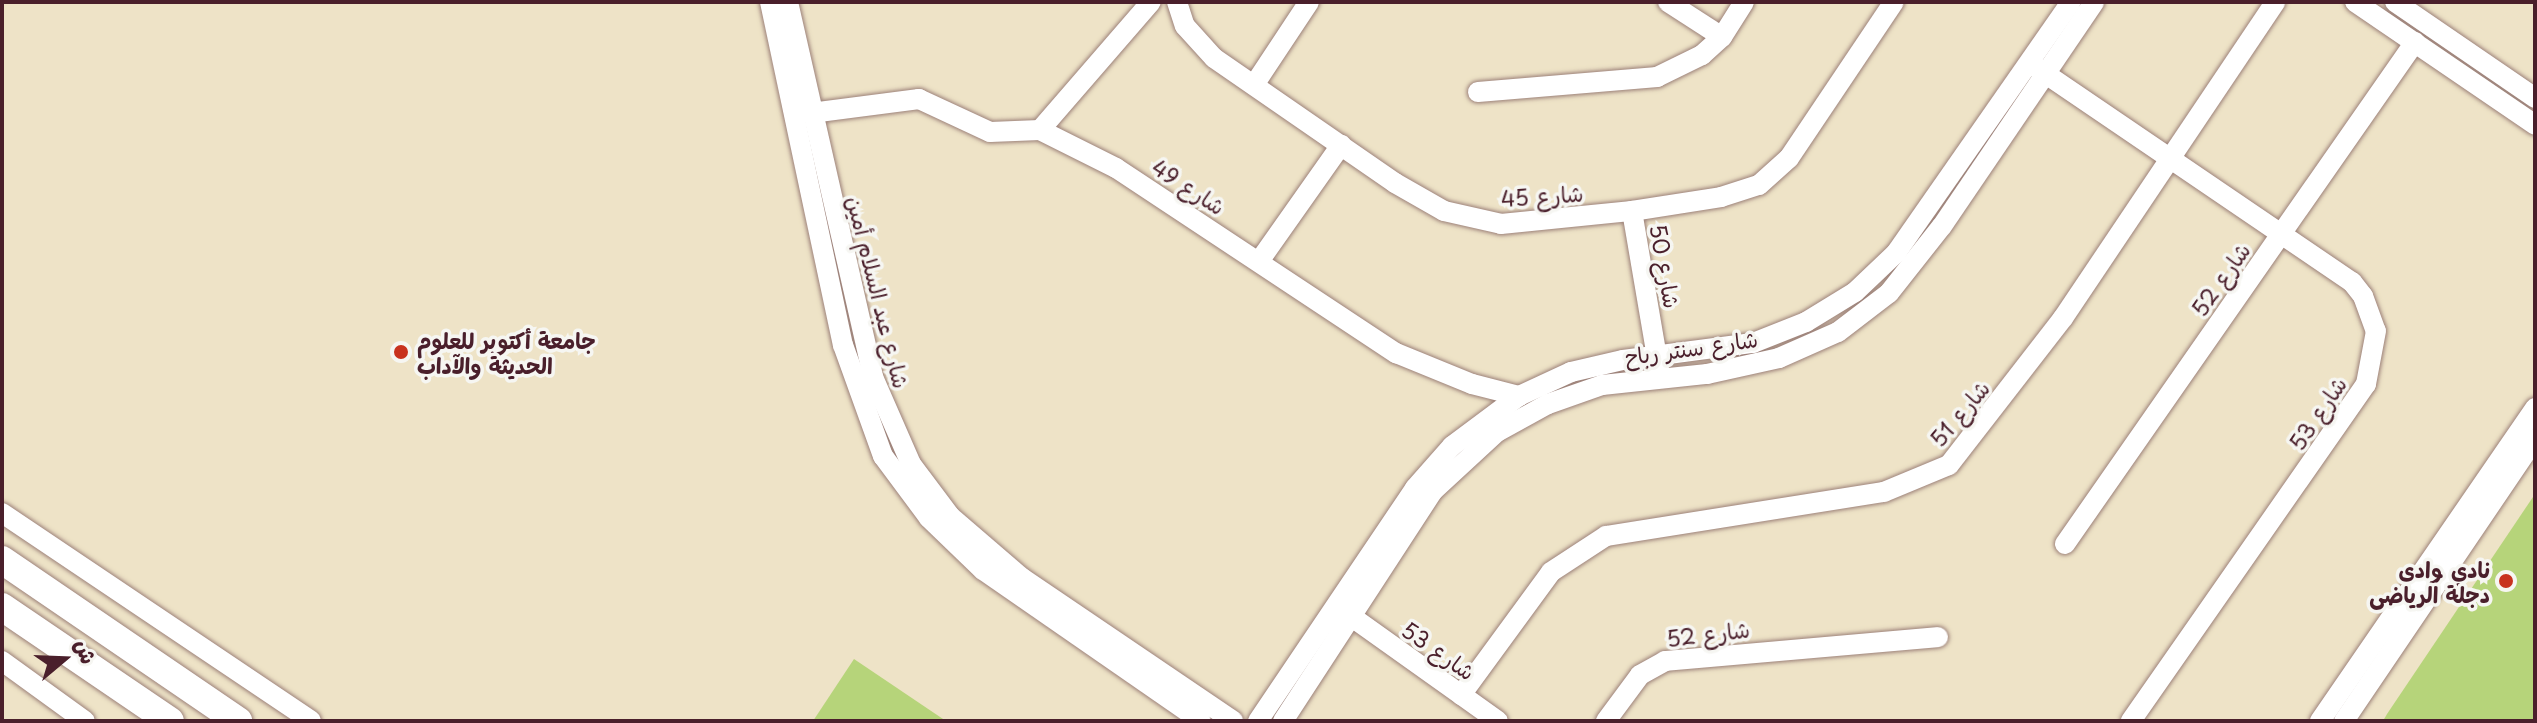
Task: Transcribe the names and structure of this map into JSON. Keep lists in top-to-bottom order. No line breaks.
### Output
{"streets":{"street":["شارع 49","شارع 45","شارع 50","شارع 52","شارع عبد السلام أمين","شارع سنتر رباح","شارع 51","شارع 53"]},"crossings":[["شارع 49","شارع عبد السلام أمين"],["شارع 49","شارع سنتر رباح"],["شارع 45","شارع 50"],["شارع 50","شارع سنتر رباح"],["شارع 52","شارع 53"],["شارع سنتر رباح","شارع 53"],["شارع 51","شارع 53"]],"places":["جامعة أكتوبر للعلوم الحديثة والآداب","نادي وادى دجلة الرياضى"],"north":"right"}
